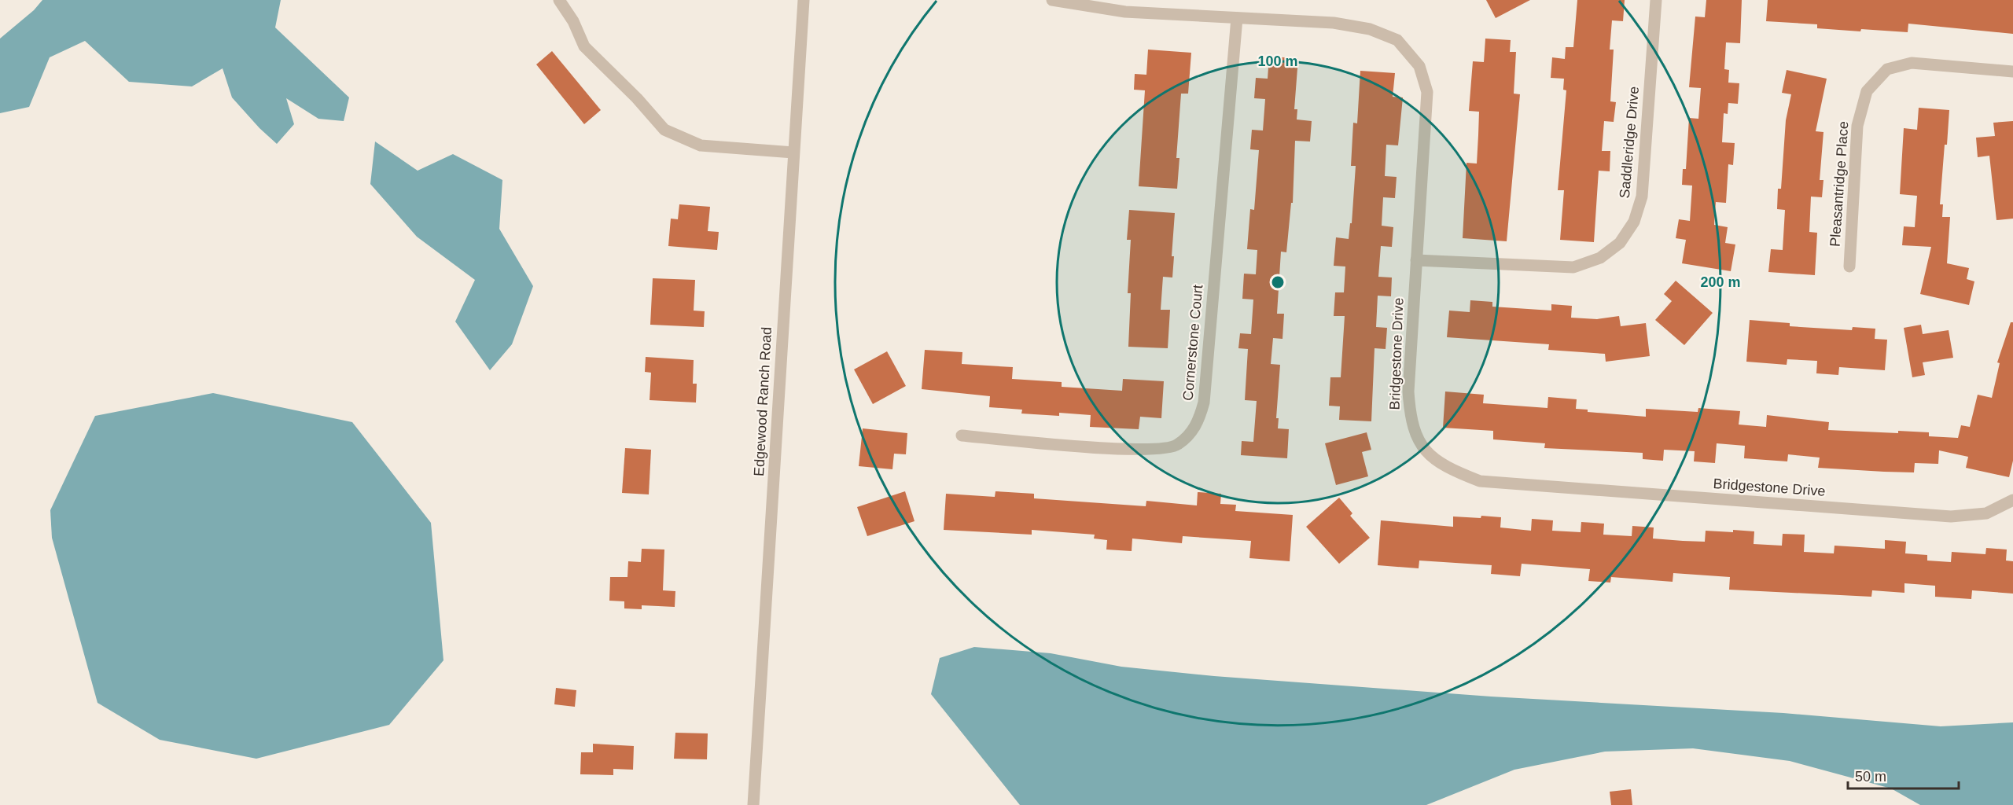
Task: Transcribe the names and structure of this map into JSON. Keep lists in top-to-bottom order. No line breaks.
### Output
{"streets":{"street":["Saddleridge Drive","Pleasantridge Place","Cornerstone Court","Bridgestone Drive","Edgewood Ranch Road"]},"crossings":[["Saddleridge Drive","Bridgestone Drive"],["Cornerstone Court","Bridgestone Drive"]],"scale_bar":"50 m","rings":["100 m","200 m"]}
